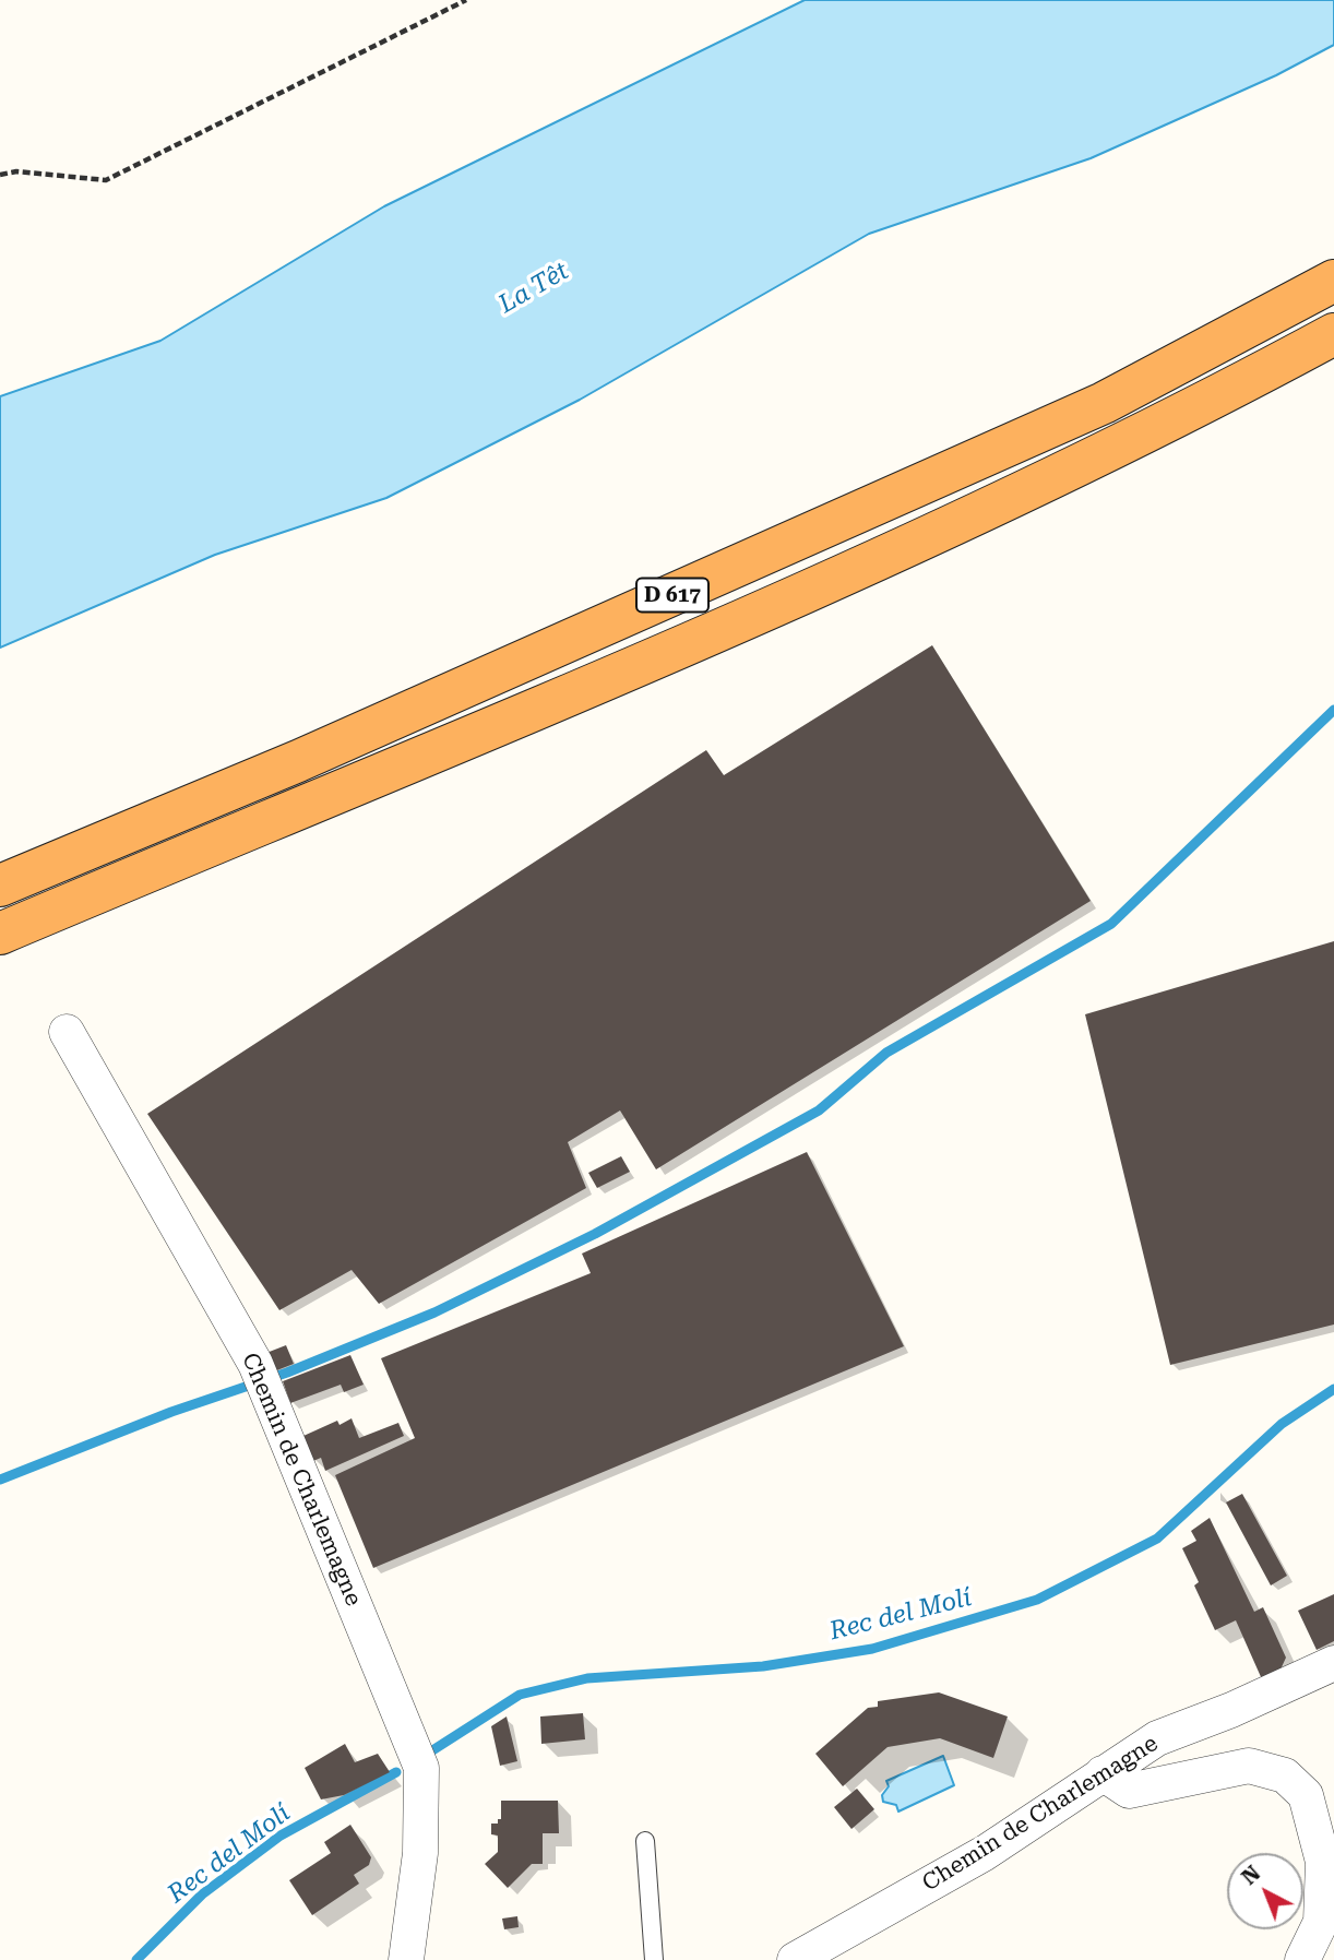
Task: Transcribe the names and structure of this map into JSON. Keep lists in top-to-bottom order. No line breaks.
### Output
{"streets":{"highway":["D 617"],"street":["Chemin de Charlemagne"]},"water":["La Têt","Rec del Molí"],"north":"top left"}
